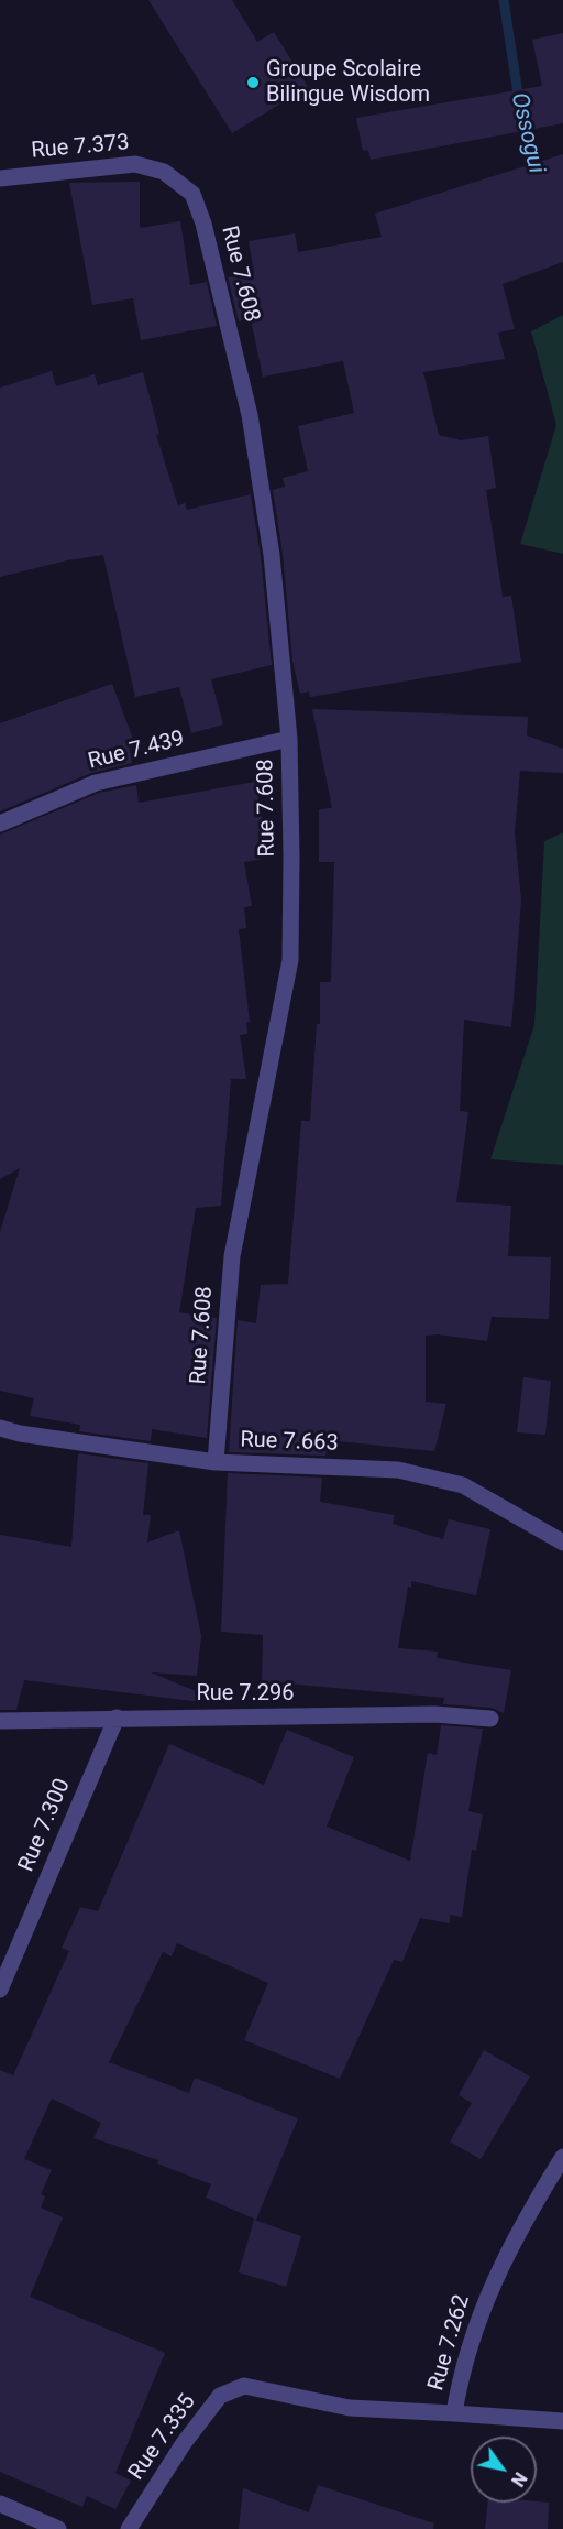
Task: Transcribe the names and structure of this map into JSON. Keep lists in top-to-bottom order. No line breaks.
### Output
{"streets":{"street":["Rue 7.373","Rue 7.608","Rue 7.439","Rue 7.663","Rue 7.296","Rue 7.300","Rue 7.262","Rue 7.335"]},"crossings":[["Rue 7.373","Rue 7.608"],["Rue 7.608","Rue 7.439"],["Rue 7.608","Rue 7.663"],["Rue 7.296","Rue 7.300"],["Rue 7.262","Rue 7.335"]],"water":["Ossogui"],"places":["Groupe Scolaire Bilingue Wisdom"],"north":"bottom right"}
